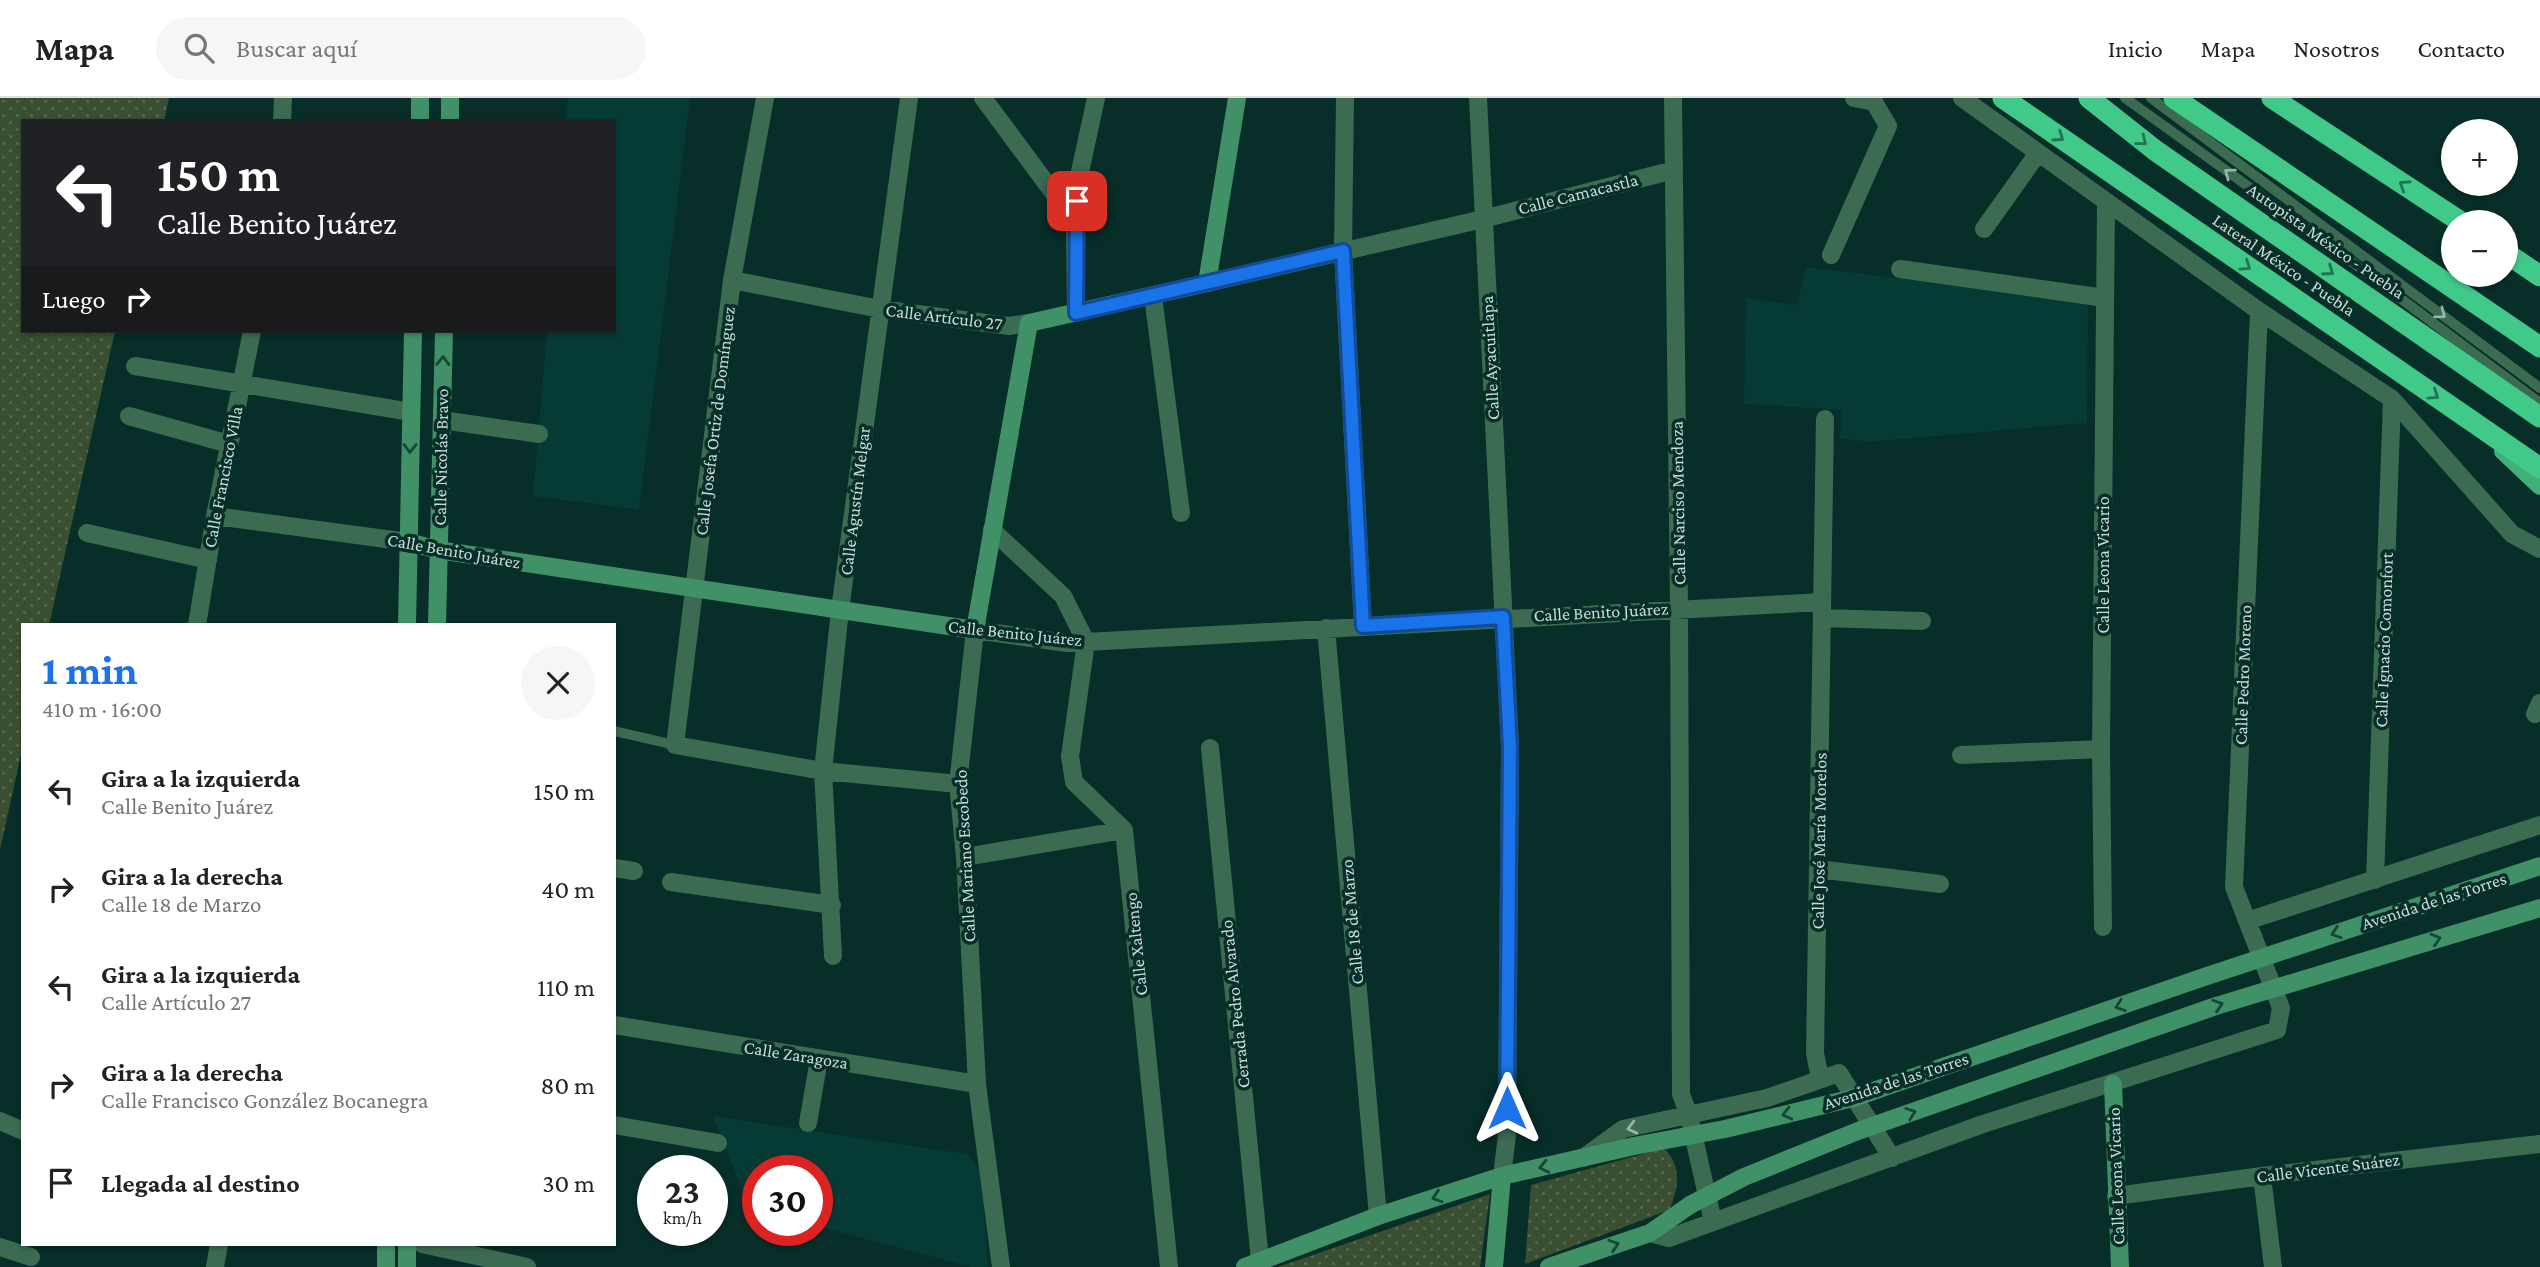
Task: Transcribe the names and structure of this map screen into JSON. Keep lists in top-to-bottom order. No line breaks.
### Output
{"streets":{"highway":["Autopista México - Puebla","Lateral México - Puebla"],"main road":["Calle Artículo 27","Calle Nicolás Bravo","Calle Benito Juárez","Calle Leona Vicario","Calle Mariano Escobedo","Avenida de las Torres"],"street":["Calle Camacastla","Calle Ayacuitlapa","Calle Josefa Ortiz de Domínguez","Calle Francisco Villa","Calle Agustín Melgar","Calle Narciso Mendoza","Calle Ignacio Comonfort","Calle Pedro Moreno","Calle José María Morelos","Calle 18 de Marzo","Calle Xaltengo","Cerrada Pedro Alvarado","Calle Zaragoza","Calle Vicente Suárez"]},"crossings":[["Calle Camacastla","Calle Artículo 27"],["Calle Camacastla","Calle Ayacuitlapa"],["Calle Camacastla","Calle Narciso Mendoza"],["Calle Artículo 27","Calle Ayacuitlapa"],["Calle Artículo 27","Calle Josefa Ortiz de Domínguez"],["Calle Artículo 27","Calle Agustín Melgar"],["Calle Artículo 27","Calle Mariano Escobedo"],["Calle Ayacuitlapa","Calle Benito Juárez"],["Calle Ayacuitlapa","Avenida de las Torres"],["Calle Josefa Ortiz de Domínguez","Calle Benito Juárez"],["Calle Nicolás Bravo","Calle Benito Juárez"],["Calle Francisco Villa","Calle Benito Juárez"],["Calle Agustín Melgar","Calle Benito Juárez"],["Calle Narciso Mendoza","Calle Benito Juárez"],["Calle Benito Juárez","Calle José María Morelos"],["Calle Benito Juárez","Calle Mariano Escobedo"],["Calle Benito Juárez","Calle 18 de Marzo"],["Calle Leona Vicario","Calle Pedro Moreno"],["Calle Leona Vicario","Calle Vicente Suárez"],["Calle Mariano Escobedo","Calle Zaragoza"],["Avenida de las Torres","Calle 18 de Marzo"],["Avenida de las Torres","Cerrada Pedro Alvarado"]],"page":{"header":"Mapa","search":"Buscar aquí","nav":["Inicio","Mapa","Nosotros","Contacto"],"map_buttons":["+","−"],"turn":["150 m","Calle Benito Juárez"],"then":"Luego","heading":["1 min","410 m · 16:00"],"list":[{"name":"Gira a la izquierda","note":"Calle Benito Juárez","value":"150 m"},{"name":"Gira a la derecha","note":"Calle 18 de Marzo","value":"40 m"},{"name":"Gira a la izquierda","note":"Calle Artículo 27","value":"110 m"},{"name":"Gira a la derecha","note":"Calle Francisco González Bocanegra","value":"80 m"},{"name":"Llegada al destino","value":"30 m"}],"speed":"23 km/h","limit":"30"}}
